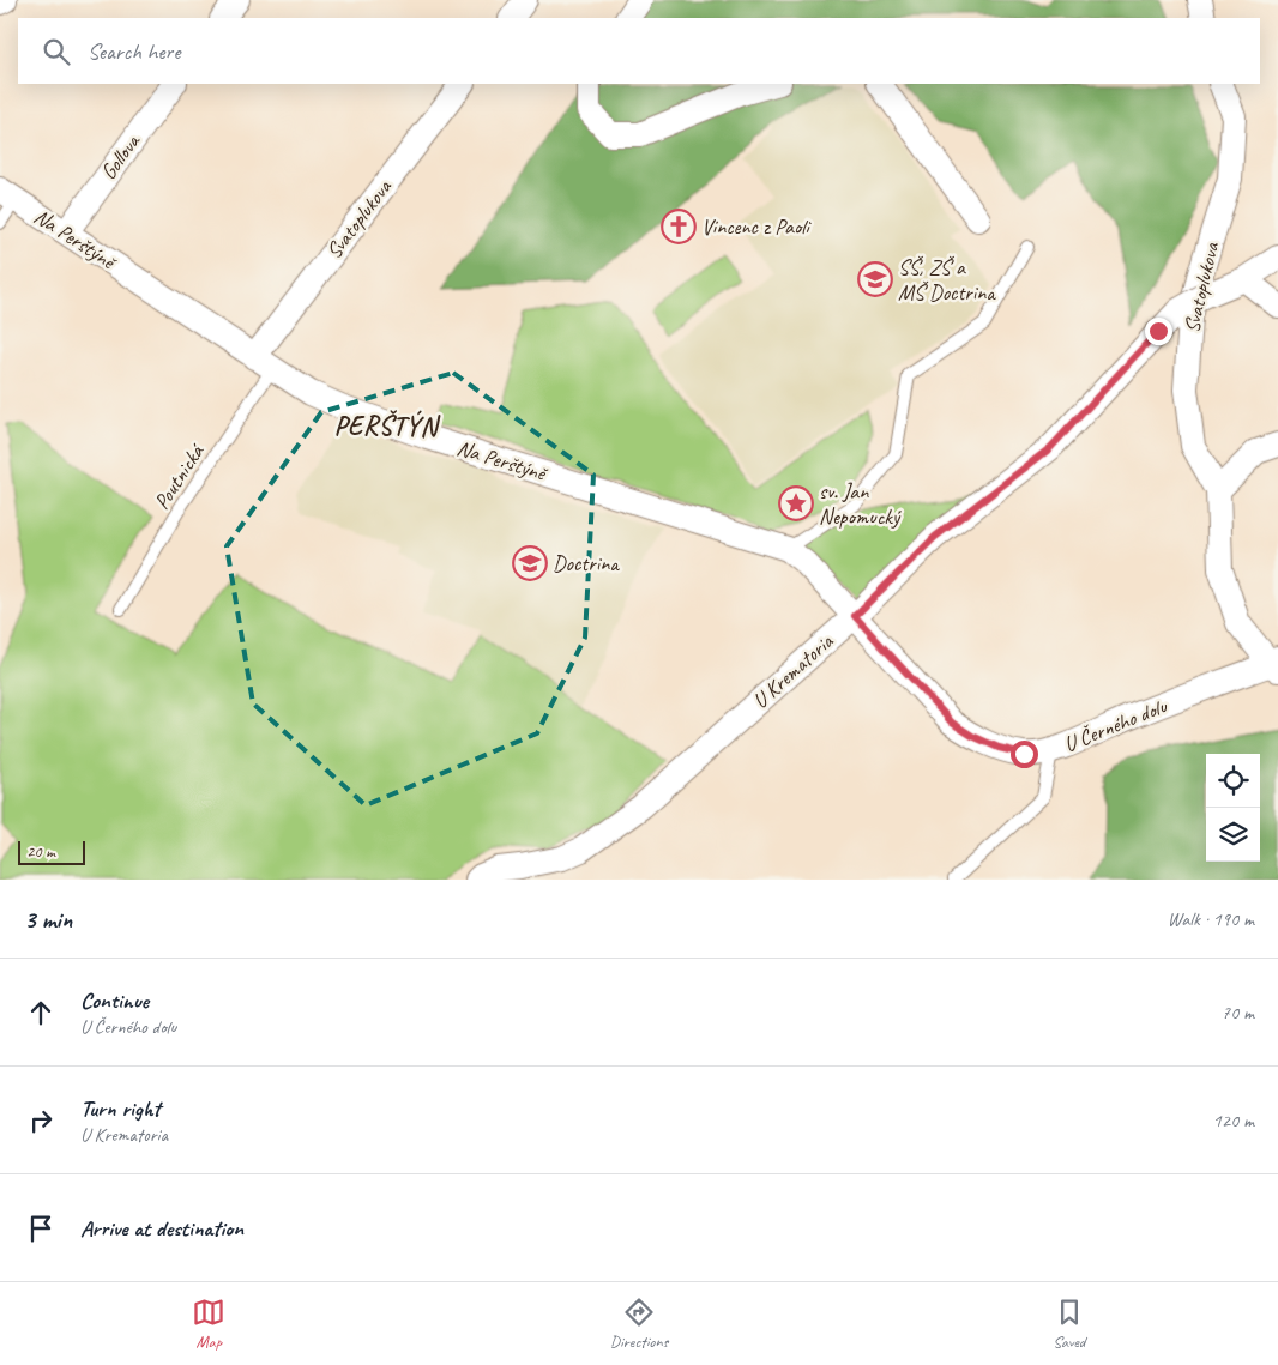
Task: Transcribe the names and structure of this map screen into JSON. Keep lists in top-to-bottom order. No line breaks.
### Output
{"streets":{"street":["Gollova","Svatoplukova","Na Perštýně","U Krematoria","U Černého dolu"],"lane":["Poutnická"]},"crossings":[["Gollova","Na Perštýně"],["Svatoplukova","Na Perštýně"],["Svatoplukova","Poutnická"],["Na Perštýně","Poutnická"],["Na Perštýně","U Krematoria"],["Na Perštýně","U Černého dolu"],["U Krematoria","U Černého dolu"]],"districts":["PERŠTÝN"],"places":{"church":["Vincenc z Paoli"],"school or university":["SŠ, ZŠ a MŠ Doctrina","Doctrina"],"place":["sv. Jan Nepomucký"]},"scale_bar":"20 m","page":{"search":"Search here","scale":"20 m","heading":["3 min","Walk · 190 m"],"list":[["Continue","U Černého dolu","70 m"],["Turn right","U Krematoria","120 m"],"Arrive at destination"],"nav":["Map","Directions","Saved"]}}
